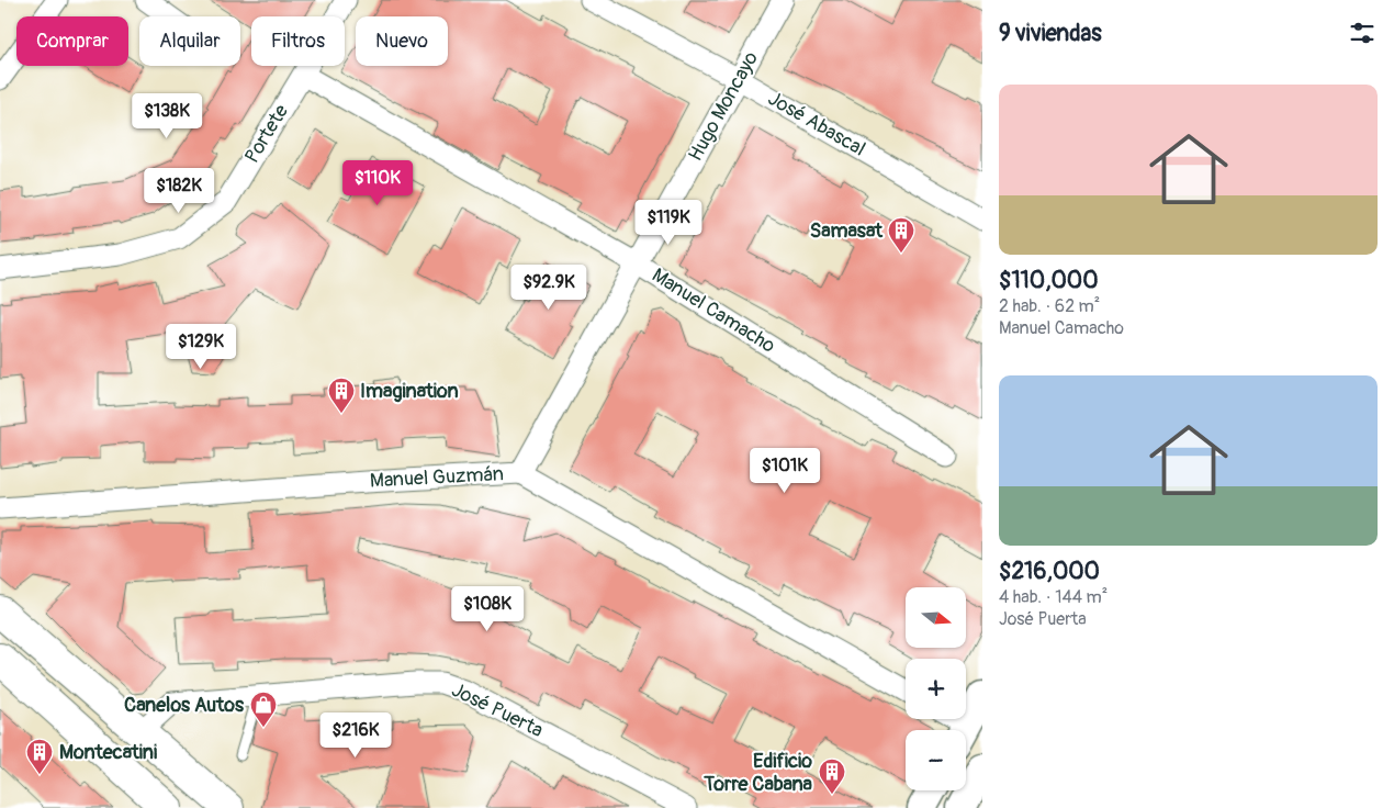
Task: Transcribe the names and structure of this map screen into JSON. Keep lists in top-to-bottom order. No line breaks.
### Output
{"streets":{"street":["Hugo Moncayo","José Abascal","Portete","Manuel Camacho","Manuel Guzmán","José Puerta"]},"crossings":[["Hugo Moncayo","José Abascal"],["Hugo Moncayo","Manuel Camacho"],["Hugo Moncayo","Manuel Guzmán"],["Portete","Manuel Camacho"]],"places":{"building":["Samasat","Imagination","Montecatini","Edificio Torre Cabana"],"shop":["Canelos Autos"]},"north":"right","page":{"heading":"9 viviendas","chip":["Comprar","Alquilar","Filtros","Nuevo"],"list":[{"name":"$110,000","note":"2 hab. · 62 m² · Manuel Camacho"},{"name":"$216,000","note":"4 hab. · 144 m² · José Puerta"}],"price":["$138K","$110K","$182K","$119K","$92.9K","$129K","$101K","$108K","$216K"],"map_buttons":["+","−"]}}
